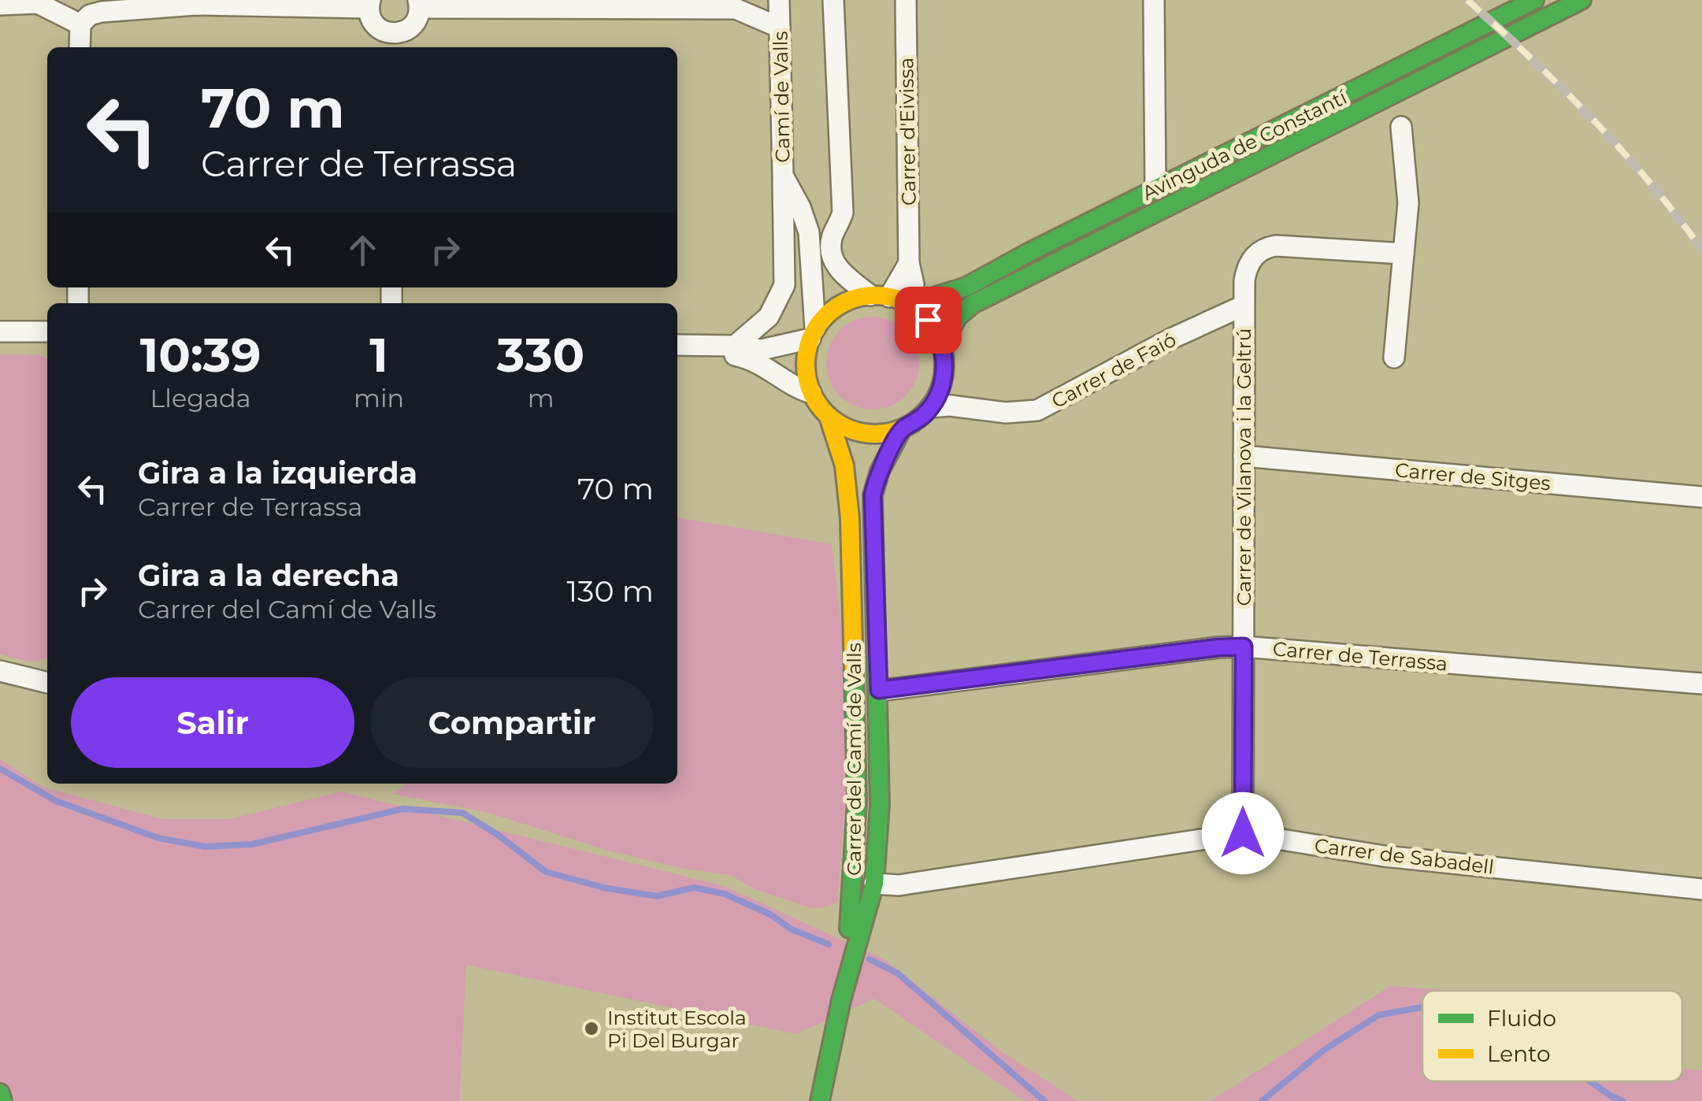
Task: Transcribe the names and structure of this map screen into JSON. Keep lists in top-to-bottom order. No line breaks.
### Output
{"streets":{"main road":["Avinguda de Constantí","Carrer del Camí de Valls"],"street":["Camí de Valls","Carrer d'Eivissa","Carrer de Faió","Carrer de Vilanova i la Geltrú","Carrer de Sitges","Carrer de Terrassa","Carrer de Sabadell"]},"crossings":[["Camí de Valls","Carrer d'Eivissa"],["Camí de Valls","Avinguda de Constantí"],["Camí de Valls","Carrer de Faió"],["Camí de Valls","Carrer del Camí de Valls"],["Carrer d'Eivissa","Avinguda de Constantí"],["Carrer d'Eivissa","Carrer de Faió"],["Carrer d'Eivissa","Carrer del Camí de Valls"],["Avinguda de Constantí","Carrer de Faió"],["Avinguda de Constantí","Carrer del Camí de Valls"],["Carrer de Faió","Carrer de Vilanova i la Geltrú"],["Carrer de Faió","Carrer del Camí de Valls"],["Carrer de Vilanova i la Geltrú","Carrer de Sitges"],["Carrer de Vilanova i la Geltrú","Carrer de Terrassa"],["Carrer de Vilanova i la Geltrú","Carrer de Sabadell"],["Carrer de Terrassa","Carrer del Camí de Valls"],["Carrer del Camí de Valls","Carrer de Sabadell"]],"places":["Institut Escola Pi Del Burgar"],"legend":["Fluido","Lento"],"page":{"turn":["70 m","Carrer de Terrassa"],"eta":["10:39","Llegada","1","min","330","m"],"list":[{"name":"Gira a la izquierda","note":"Carrer de Terrassa","value":"70 m"},{"name":"Gira a la derecha","note":"Carrer del Camí de Valls","value":"130 m"}],"buttons":["Salir","Compartir"]}}
